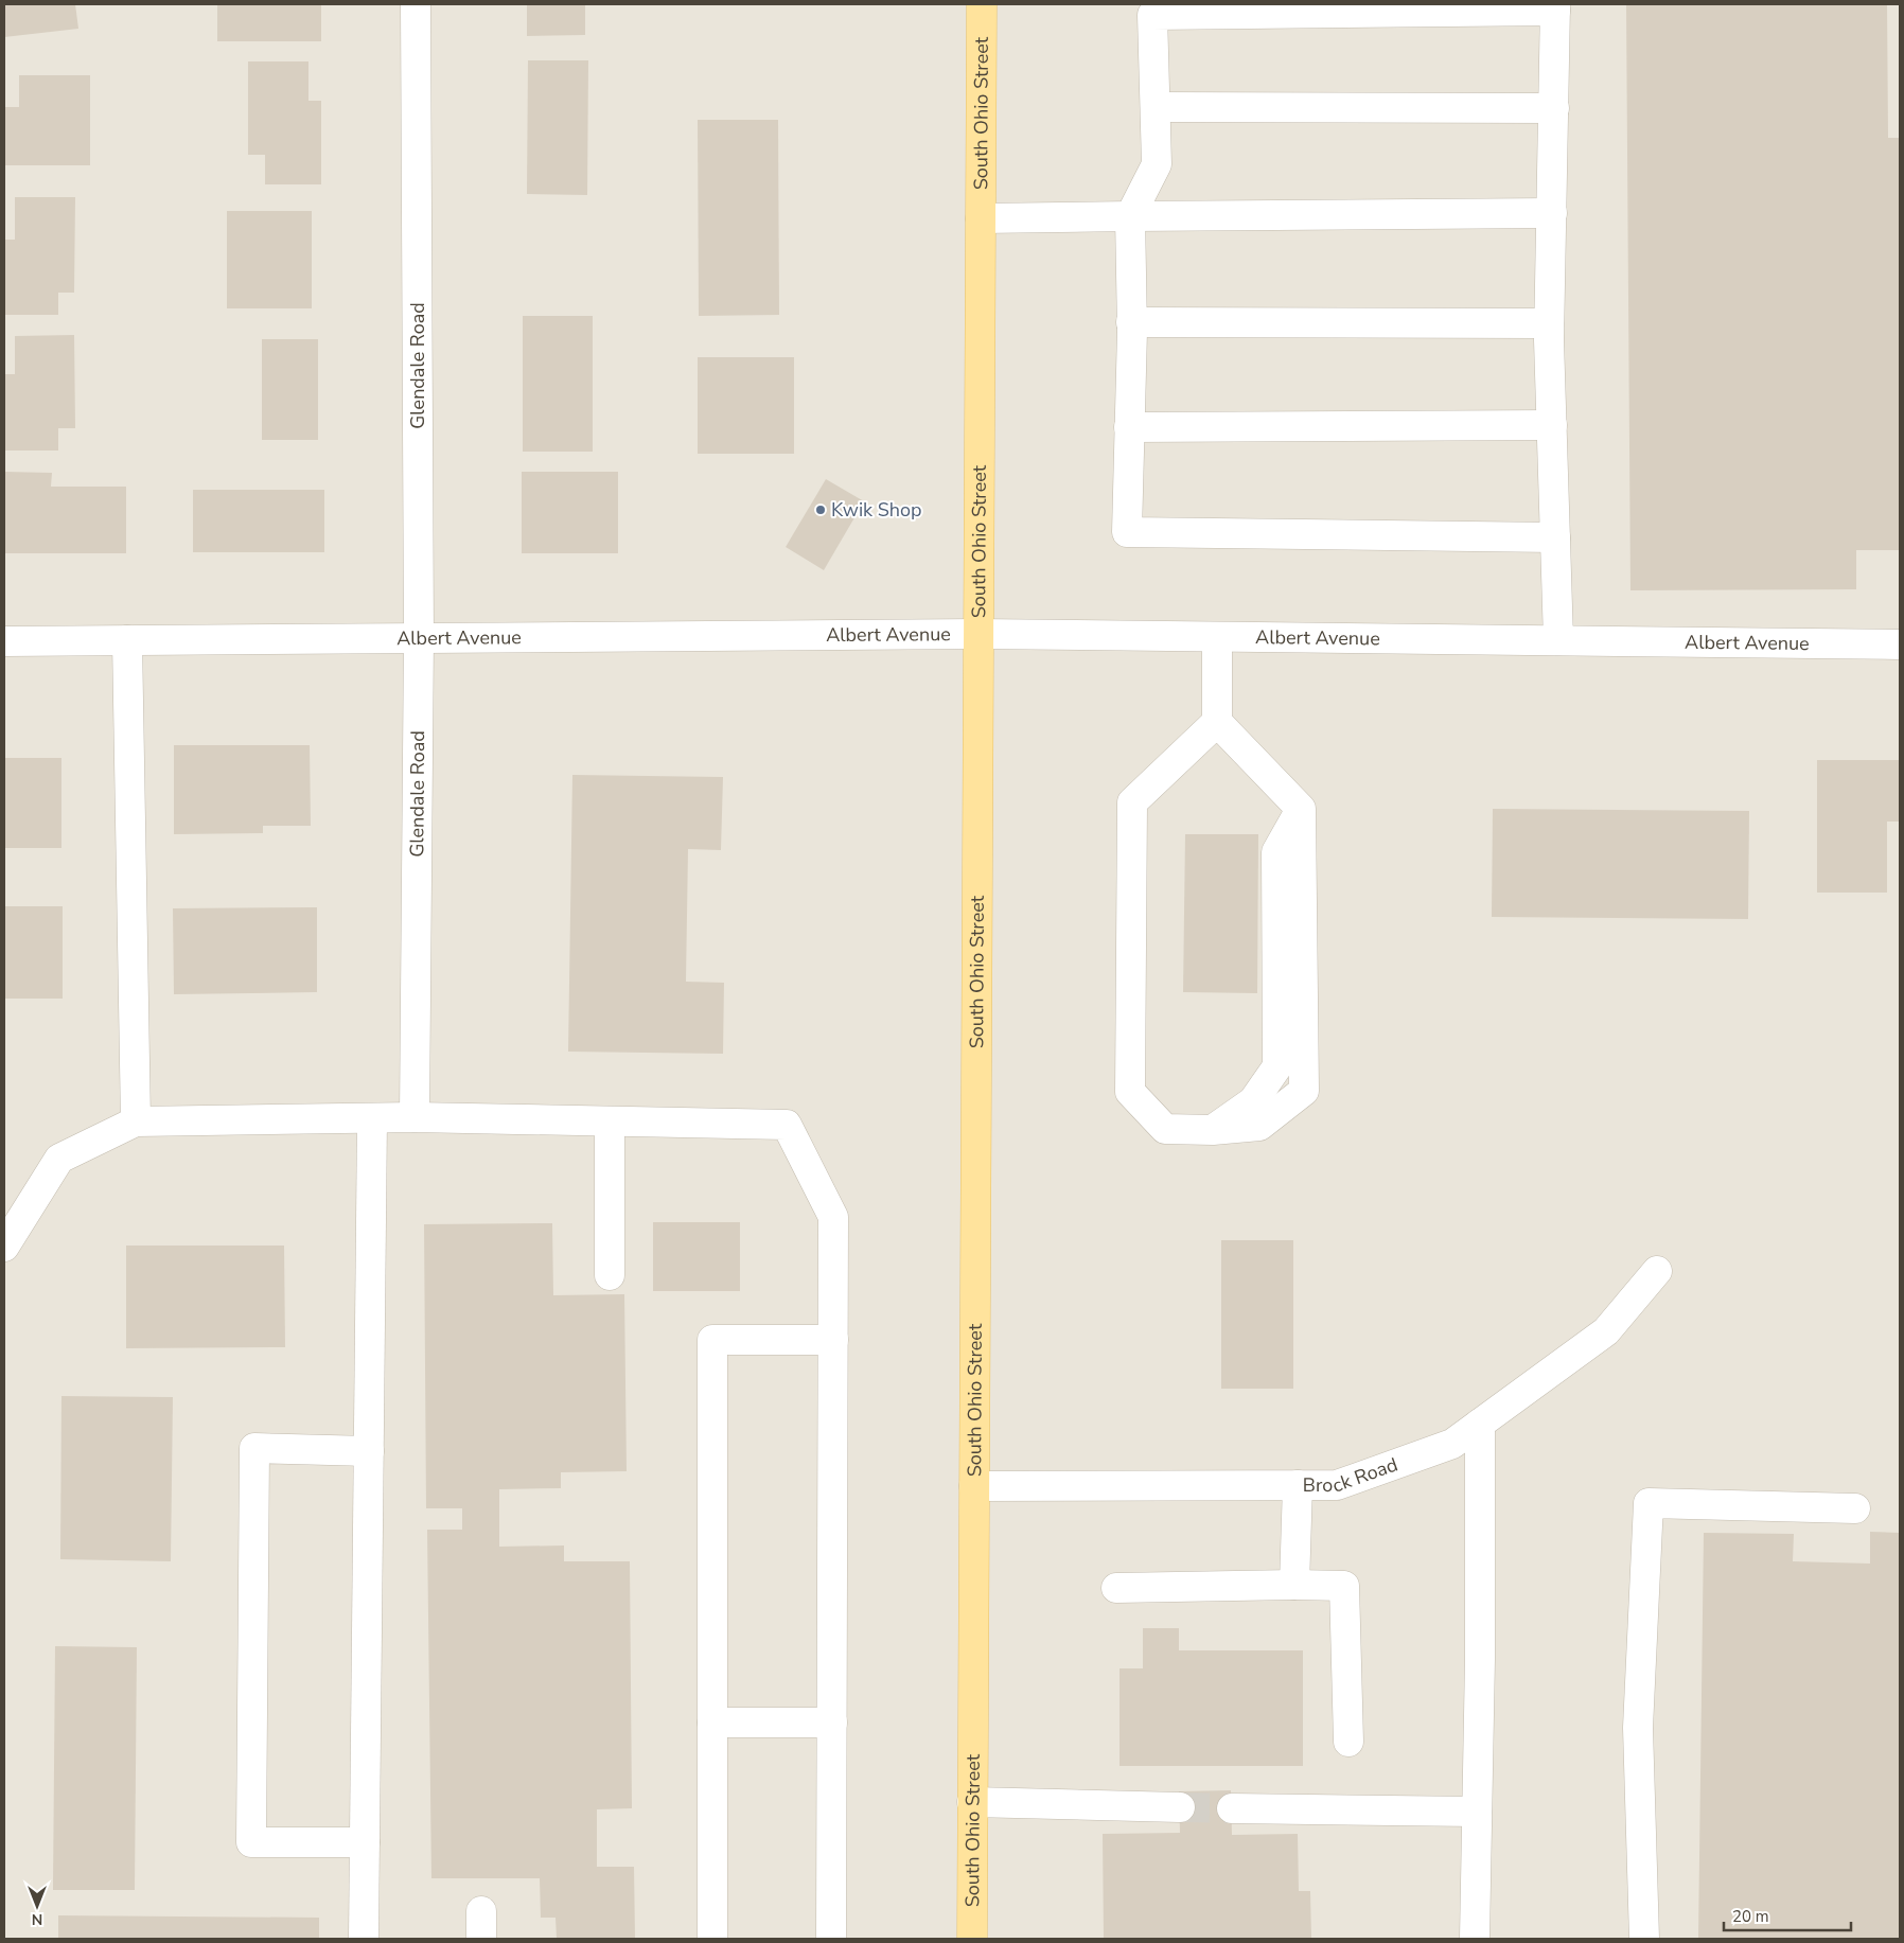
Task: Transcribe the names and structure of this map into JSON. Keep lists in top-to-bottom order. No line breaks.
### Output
{"streets":{"main road":["South Ohio Street"],"street":["Glendale Road","Albert Avenue","Brock Road"]},"crossings":[["South Ohio Street","Albert Avenue"],["South Ohio Street","Brock Road"],["Glendale Road","Albert Avenue"]],"places":["Kwik Shop"],"scale_bar":"20 m","north":"bottom"}
